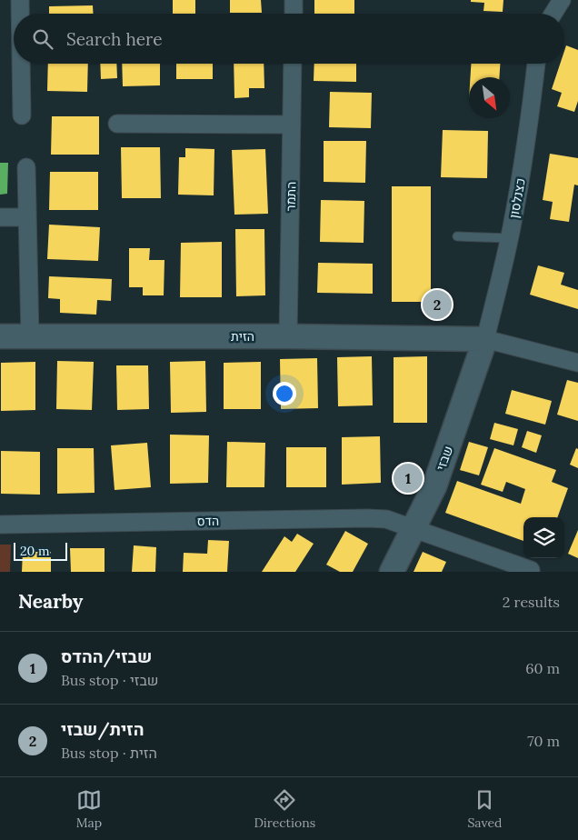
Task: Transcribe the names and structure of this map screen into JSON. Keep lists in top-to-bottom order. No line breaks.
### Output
{"streets":{"street":["התמר","כצנלסון","הזית","שבזי","הדס"]},"crossings":[["התמר","הזית"],["כצנלסון","הזית"],["כצנלסון","שבזי"],["הזית","שבזי"],["שבזי","הדס"]],"scale_bar":"20 m","north":"bottom right","page":{"search":"Search here","pins":["2","1"],"scale":"20 m","heading":["Nearby","2 results"],"list":[{"mark":"1","name":"שבזי/ההדס","note":"Bus stop · שבזי","value":"60 m"},{"mark":"2","name":"הזית/שבזי","note":"Bus stop · הזית","value":"70 m"}],"nav":["Map","Directions","Saved"]}}
